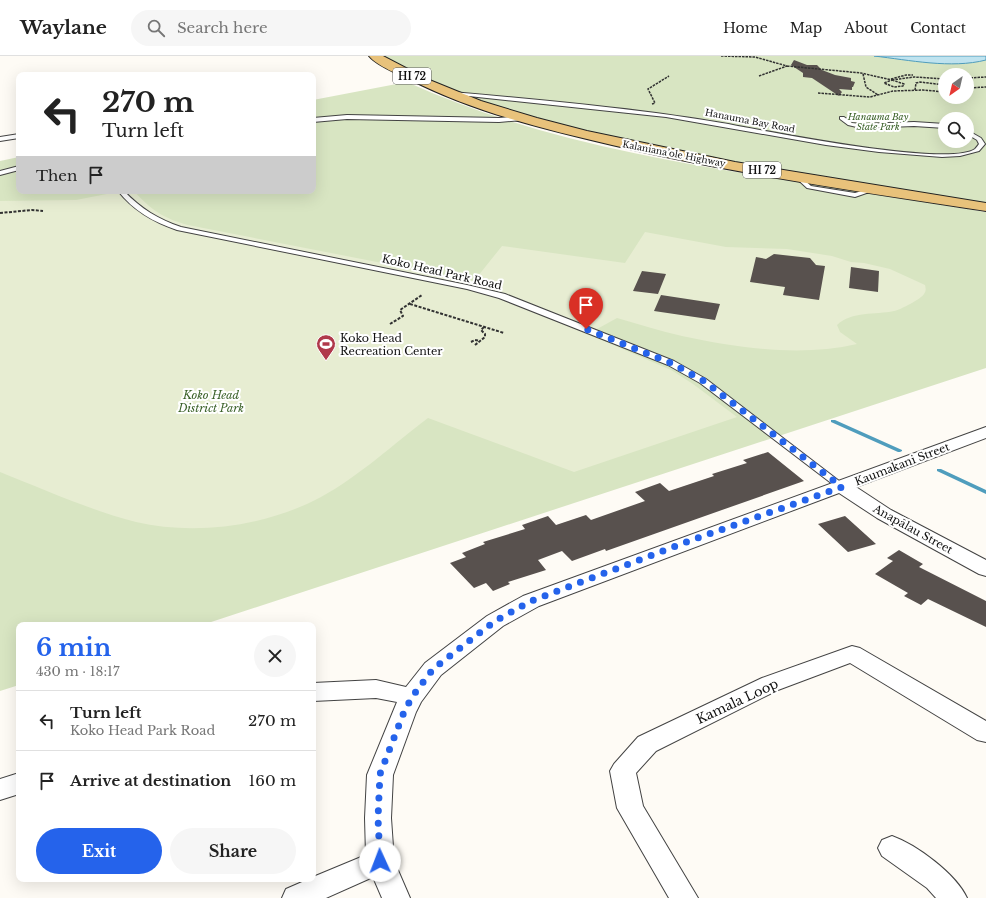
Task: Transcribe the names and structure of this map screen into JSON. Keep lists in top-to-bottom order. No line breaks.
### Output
{"streets":{"main road":["HI 72","Kalaniana’ole Highway"],"street":["Kaumakani Street","Anapālau Street","Kamala Loop"],"lane":["Hanauma Bay Road","Koko Head Park Road"]},"crossings":[["Hanauma Bay Road","Kalaniana’ole Highway"],["Koko Head Park Road","Kaumakani Street"],["Koko Head Park Road","Anapālau Street"],["Kaumakani Street","Anapālau Street"]],"parks":["Hanauma Bay State Park","Koko Head District Park"],"places":{"sports":["Koko Head Recreation Center"]},"north":"bottom left","page":{"header":"Waylane","search":"Search here","nav":["Home","Map","About","Contact"],"turn":["270 m","Turn left"],"then":"Then","heading":["6 min","430 m · 18:17"],"list":[{"name":"Turn left","note":"Koko Head Park Road","value":"270 m"},{"name":"Arrive at destination","value":"160 m"}],"buttons":["Exit","Share"]}}
